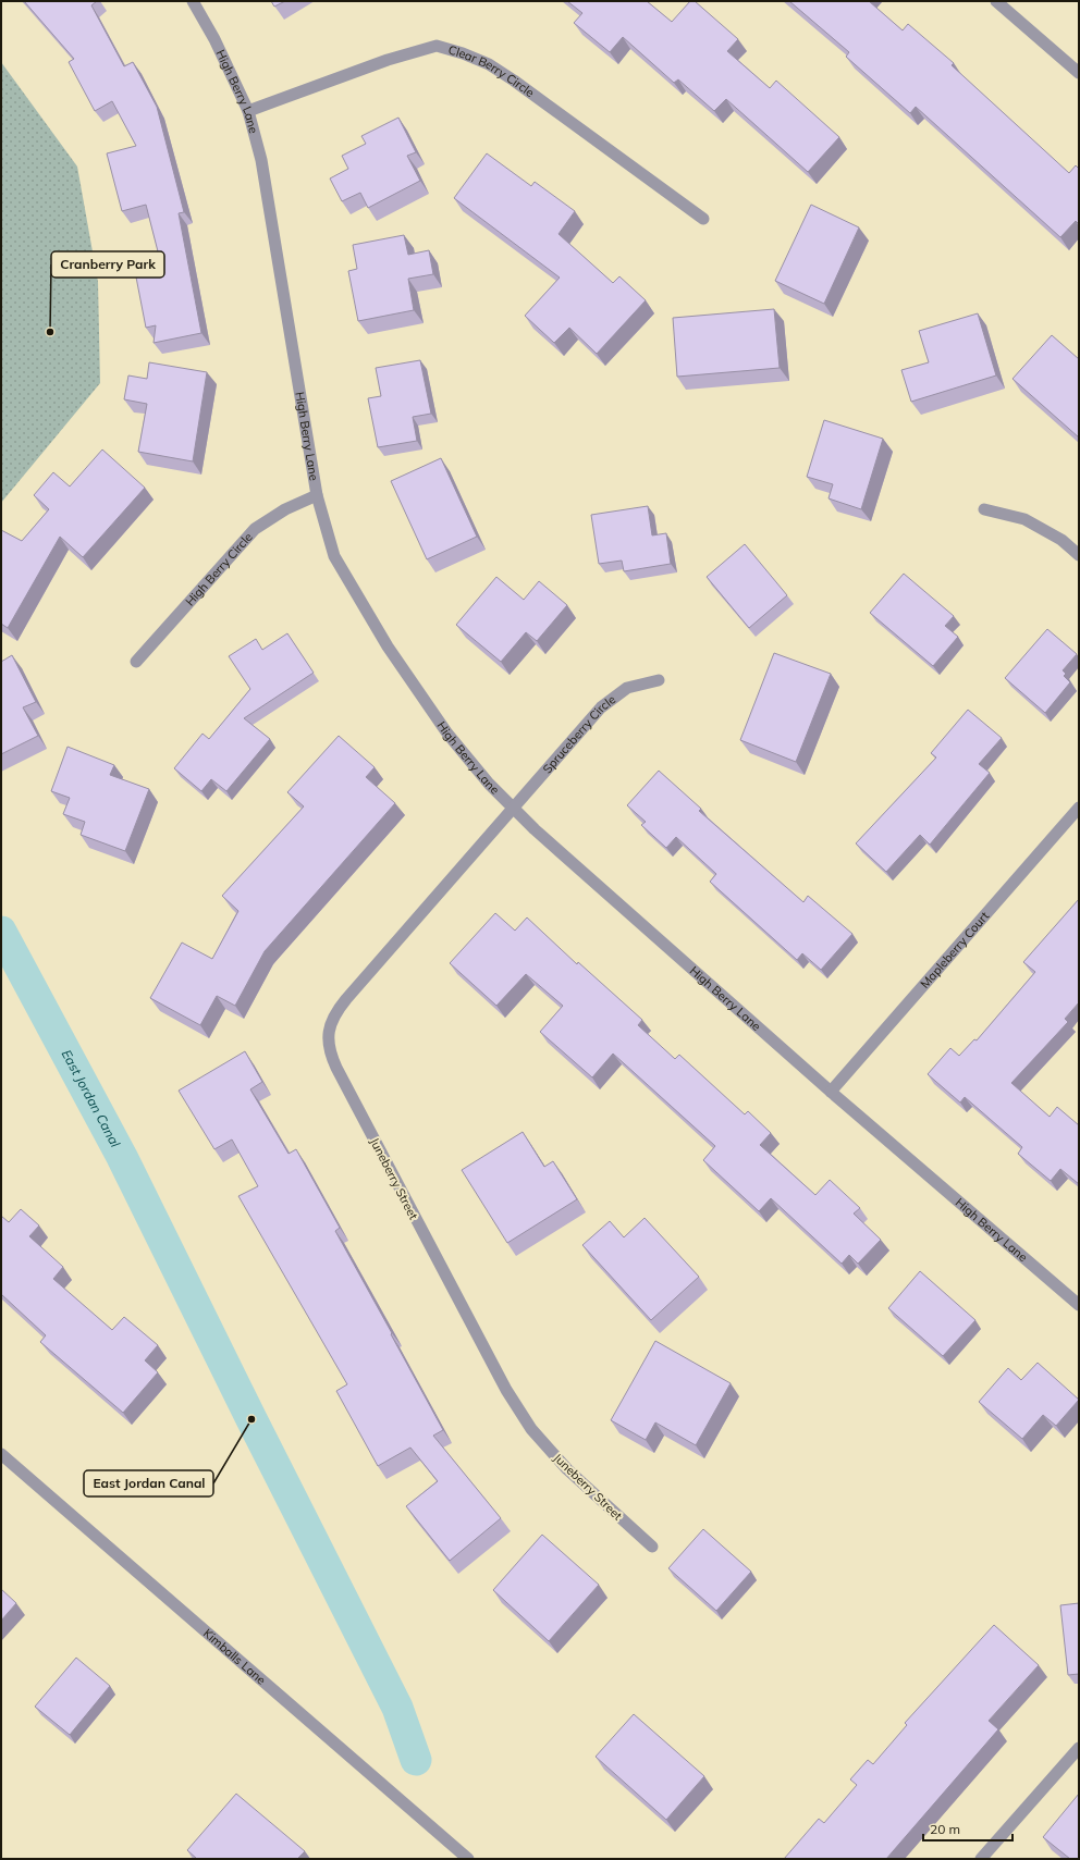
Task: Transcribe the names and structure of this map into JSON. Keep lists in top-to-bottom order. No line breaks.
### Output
{"streets":{"street":["Clear Berry Circle","High Berry Lane","High Berry Circle","Spruceberry Circle","Mapleberry Court","Juneberry Street","Kimballs Lane"]},"crossings":[["Clear Berry Circle","High Berry Lane"],["High Berry Lane","High Berry Circle"],["High Berry Lane","Spruceberry Circle"],["High Berry Lane","Mapleberry Court"],["High Berry Lane","Juneberry Street"],["Spruceberry Circle","Juneberry Street"]],"water":["East Jordan Canal"],"places":["Cranberry Park","East Jordan Canal"],"scale_bar":"20 m"}
